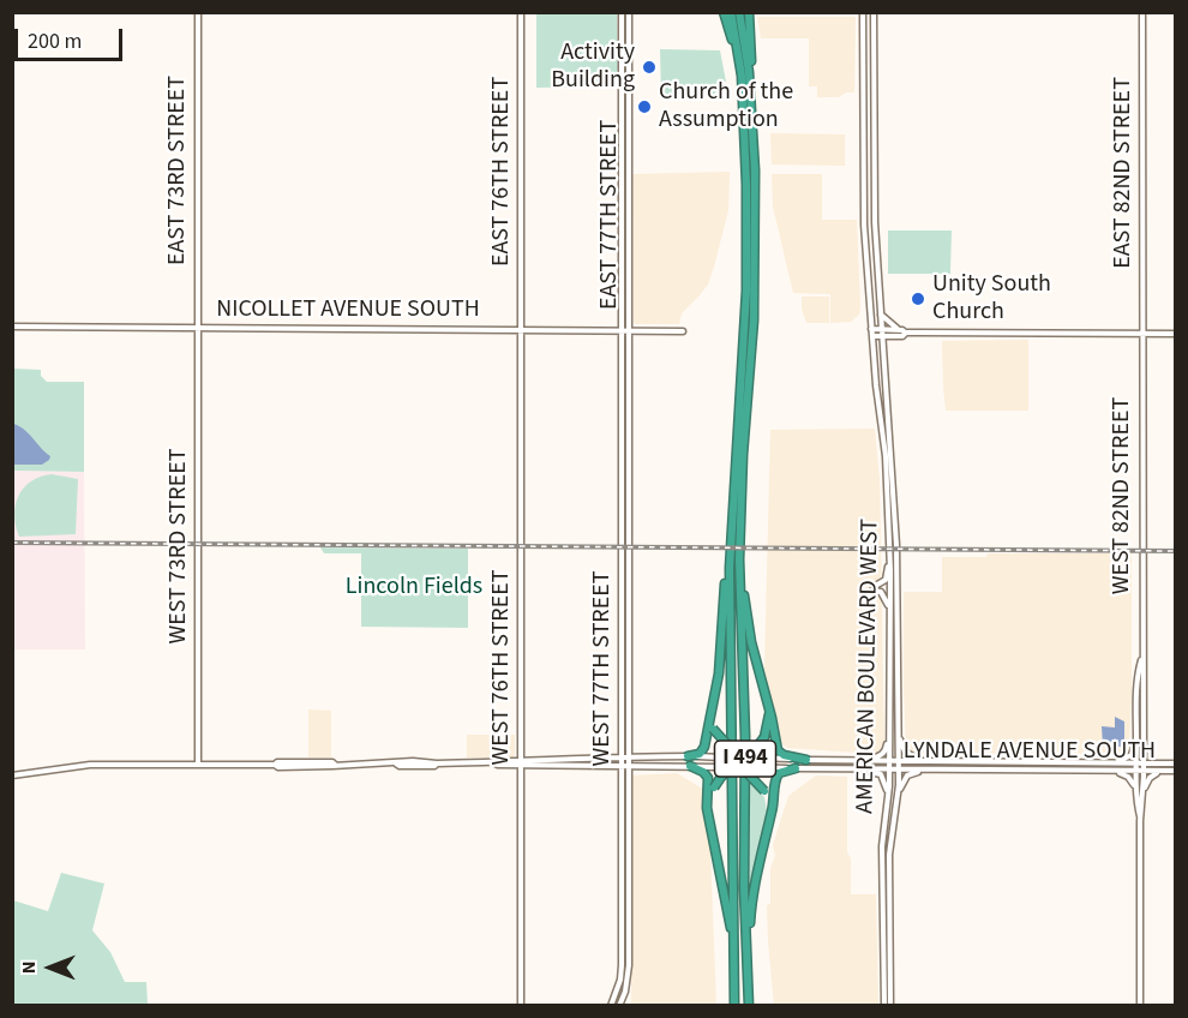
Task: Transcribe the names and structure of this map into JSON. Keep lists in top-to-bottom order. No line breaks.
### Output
{"streets":{"highway":["I 494"],"main road":["EAST 73RD STREET","EAST 76TH STREET","EAST 82ND STREET","EAST 77TH STREET","NICOLLET AVENUE SOUTH","WEST 82ND STREET","WEST 73RD STREET","AMERICAN BOULEVARD WEST","WEST 76TH STREET","WEST 77TH STREET","LYNDALE AVENUE SOUTH"]},"crossings":[["EAST 73RD STREET","NICOLLET AVENUE SOUTH"],["EAST 73RD STREET","WEST 73RD STREET"],["EAST 76TH STREET","NICOLLET AVENUE SOUTH"],["EAST 76TH STREET","WEST 76TH STREET"],["EAST 82ND STREET","WEST 82ND STREET"],["EAST 77TH STREET","NICOLLET AVENUE SOUTH"],["EAST 77TH STREET","WEST 77TH STREET"],["NICOLLET AVENUE SOUTH","WEST 73RD STREET"],["NICOLLET AVENUE SOUTH","WEST 76TH STREET"],["NICOLLET AVENUE SOUTH","WEST 77TH STREET"],["WEST 82ND STREET","LYNDALE AVENUE SOUTH"],["AMERICAN BOULEVARD WEST","LYNDALE AVENUE SOUTH"]],"parks":["Lincoln Fields"],"places":["Activity Building","Church of the Assumption","Unity South Church"],"scale_bar":"200 m","north":"left"}
